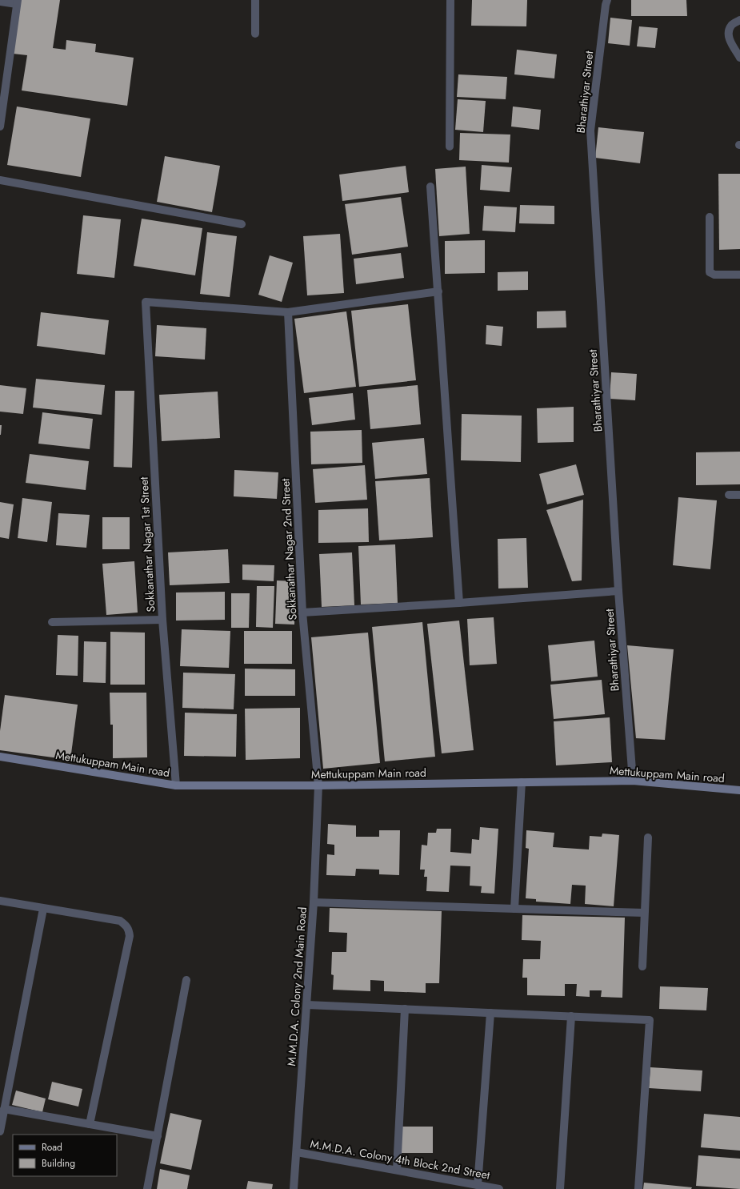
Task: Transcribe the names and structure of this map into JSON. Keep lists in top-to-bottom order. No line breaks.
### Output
{"streets":{"main road":["Mettukuppam Main road"],"street":["Bharathiyar Street","Sokkanathar Nagar 1st Street","Sokkanathar Nagar 2nd Street","M.M.D.A. Colony 2nd Main Road","M.M.D.A. Colony 4th Block 2nd Street"]},"crossings":[["Bharathiyar Street","Mettukuppam Main road"],["Sokkanathar Nagar 1st Street","Sokkanathar Nagar 2nd Street"],["Sokkanathar Nagar 1st Street","Mettukuppam Main road"],["Sokkanathar Nagar 2nd Street","Mettukuppam Main road"],["Sokkanathar Nagar 2nd Street","M.M.D.A. Colony 2nd Main Road"],["Mettukuppam Main road","M.M.D.A. Colony 2nd Main Road"],["M.M.D.A. Colony 2nd Main Road","M.M.D.A. Colony 4th Block 2nd Street"]],"legend":["Road","Building"]}
